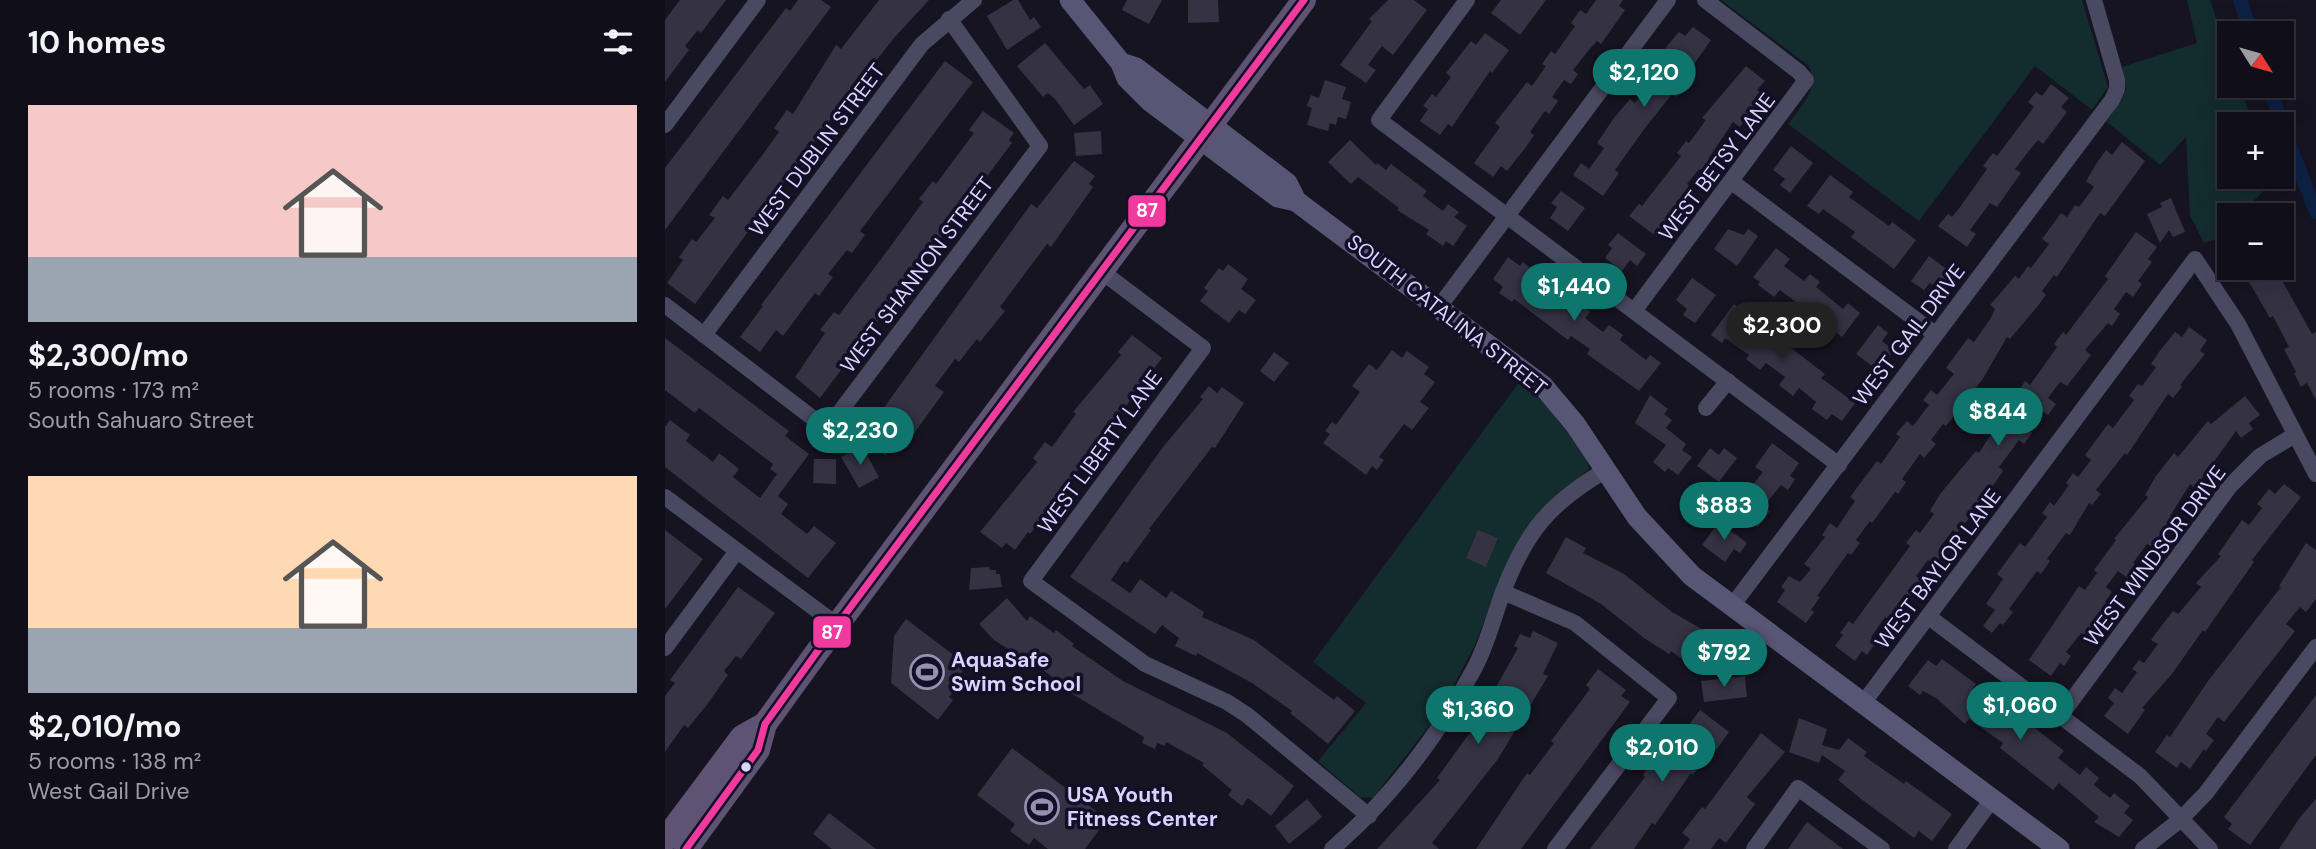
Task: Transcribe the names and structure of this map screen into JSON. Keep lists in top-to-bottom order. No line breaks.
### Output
{"streets":{"street":["WEST DUBLIN STREET","WEST BETSY LANE","WEST SHANNON STREET","SOUTH CATALINA STREET","WEST GAIL DRIVE","WEST LIBERTY LANE","WEST WINDSOR DRIVE","WEST BAYLOR LANE"]},"crossings":[["WEST DUBLIN STREET","WEST SHANNON STREET"],["SOUTH CATALINA STREET","WEST GAIL DRIVE"],["SOUTH CATALINA STREET","WEST BAYLOR LANE"],["WEST WINDSOR DRIVE","WEST BAYLOR LANE"]],"places":{"sports":["AquaSafe Swim School","USA Youth Fitness Center"]},"lines":["transit line 87"],"north":"bottom right","page":{"heading":"10 homes","map_buttons":["+","−"],"price":["$2,120","$1,440","$2,300","$844","$2,230","$883","$792","$1,060","$1,360","$2,010"],"list":[{"name":"$2,300/mo","note":"5 rooms · 173 m² · South Sahuaro Street"},{"name":"$2,010/mo","note":"5 rooms · 138 m² · West Gail Drive"}]}}
